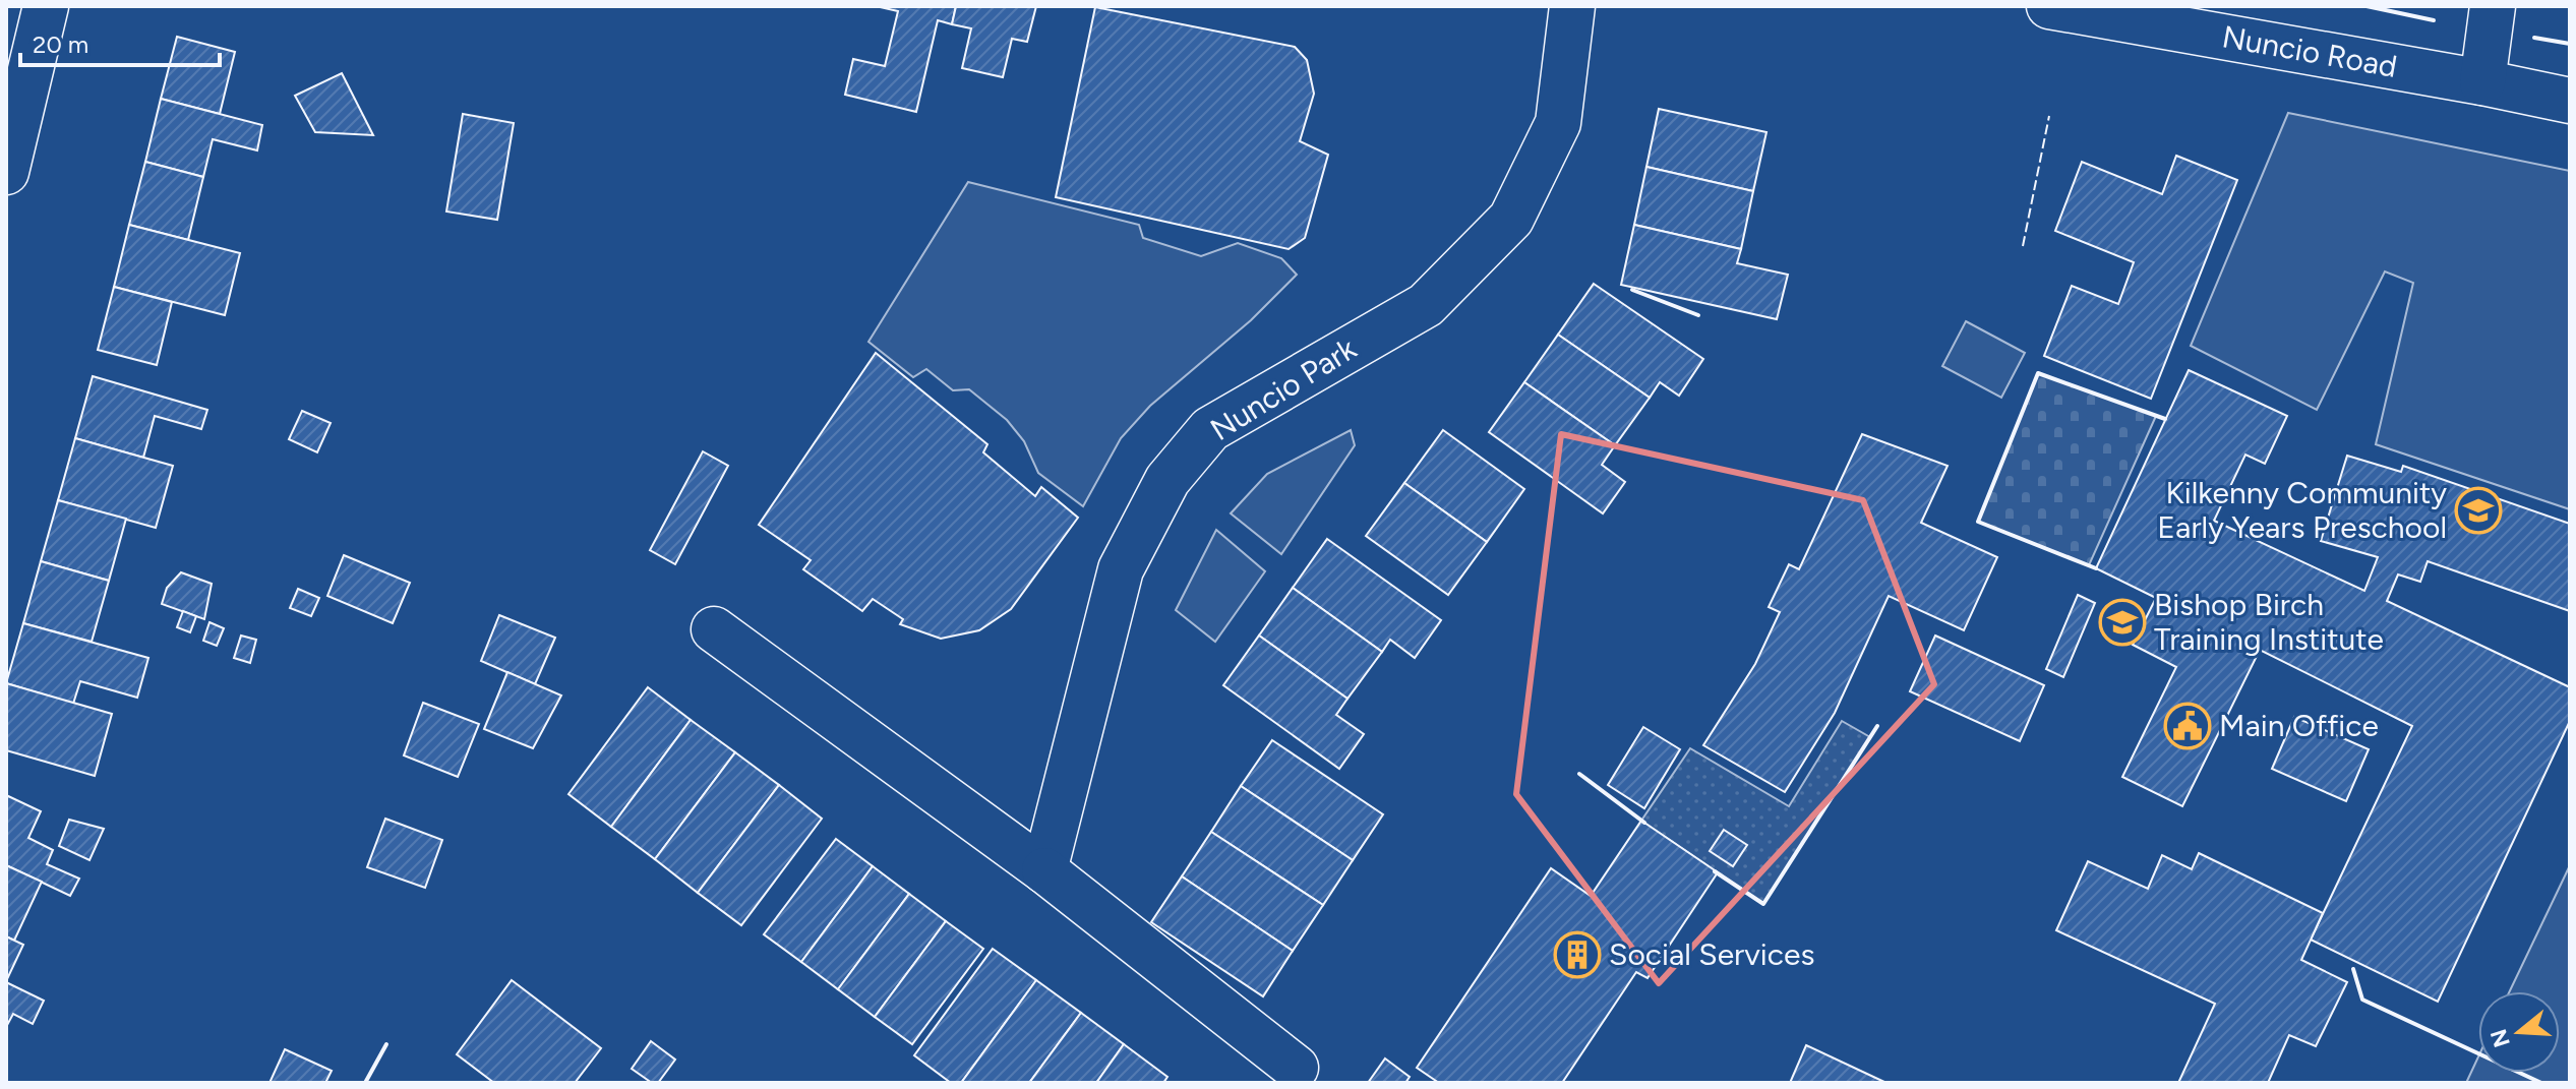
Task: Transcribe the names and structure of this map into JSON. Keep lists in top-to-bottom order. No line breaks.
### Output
{"streets":{"street":["Nuncio Road","Nuncio Park"]},"places":{"school or university":["Kilkenny Community Early Years Preschool","Bishop Birch Training Institute"],"public building":["Main Office"],"building":["Social Services"]},"scale_bar":"20 m","north":"left"}
